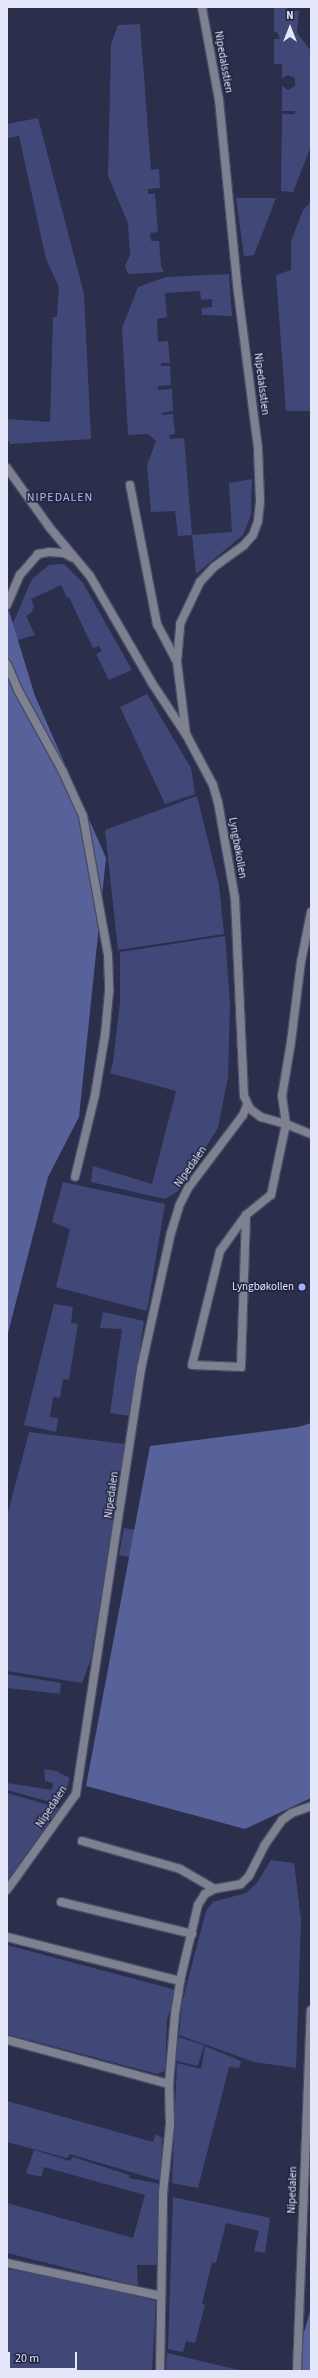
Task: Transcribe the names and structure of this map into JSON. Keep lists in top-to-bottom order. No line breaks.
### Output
{"streets":{"street":["Nipedalsstien","Lyngbøkollen","Nipedalen"]},"crossings":[["Nipedalsstien","Lyngbøkollen"],["Lyngbøkollen","Nipedalen"]],"districts":["NIPEDALEN"],"places":["Lyngbøkollen"],"scale_bar":"20 m","north":"top"}
